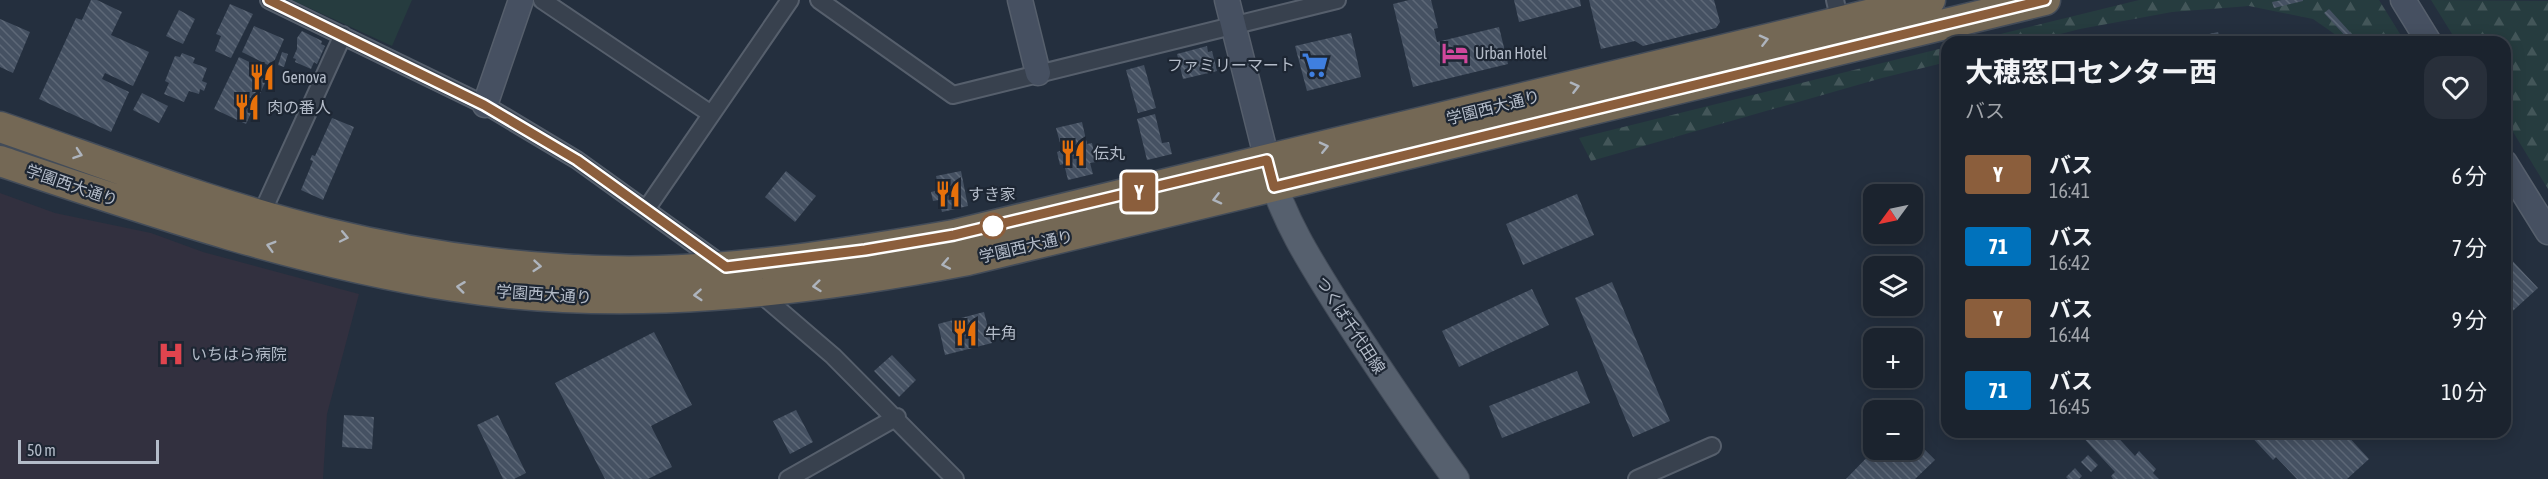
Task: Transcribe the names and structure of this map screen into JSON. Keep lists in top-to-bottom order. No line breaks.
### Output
{"streets":{"highway":["学園西大通り"],"main road":["つくば千代田線"]},"crossings":[["学園西大通り","つくば千代田線"]],"places":{"hotel":["Urban Hotel"],"supermarket":["ファミリーマート"],"restaurant":["Genova","肉の番人","伝丸","すき家","牛角"],"hospital":["いちはら病院"]},"lines":["bus line Y"],"scale_bar":"50 m","north":"bottom left","page":{"on_map":"Y","heading":["大穂窓口センター西","バス"],"list":[{"mark":"Y","name":"バス","note":"16:41","value":"6 分"},{"mark":"71","name":"バス","note":"16:42","value":"7 分"},{"mark":"Y","name":"バス","note":"16:44","value":"9 分"},{"mark":"71","name":"バス","note":"16:45","value":"10 分"}],"map_buttons":["+","−"],"scale":"50 m"}}
